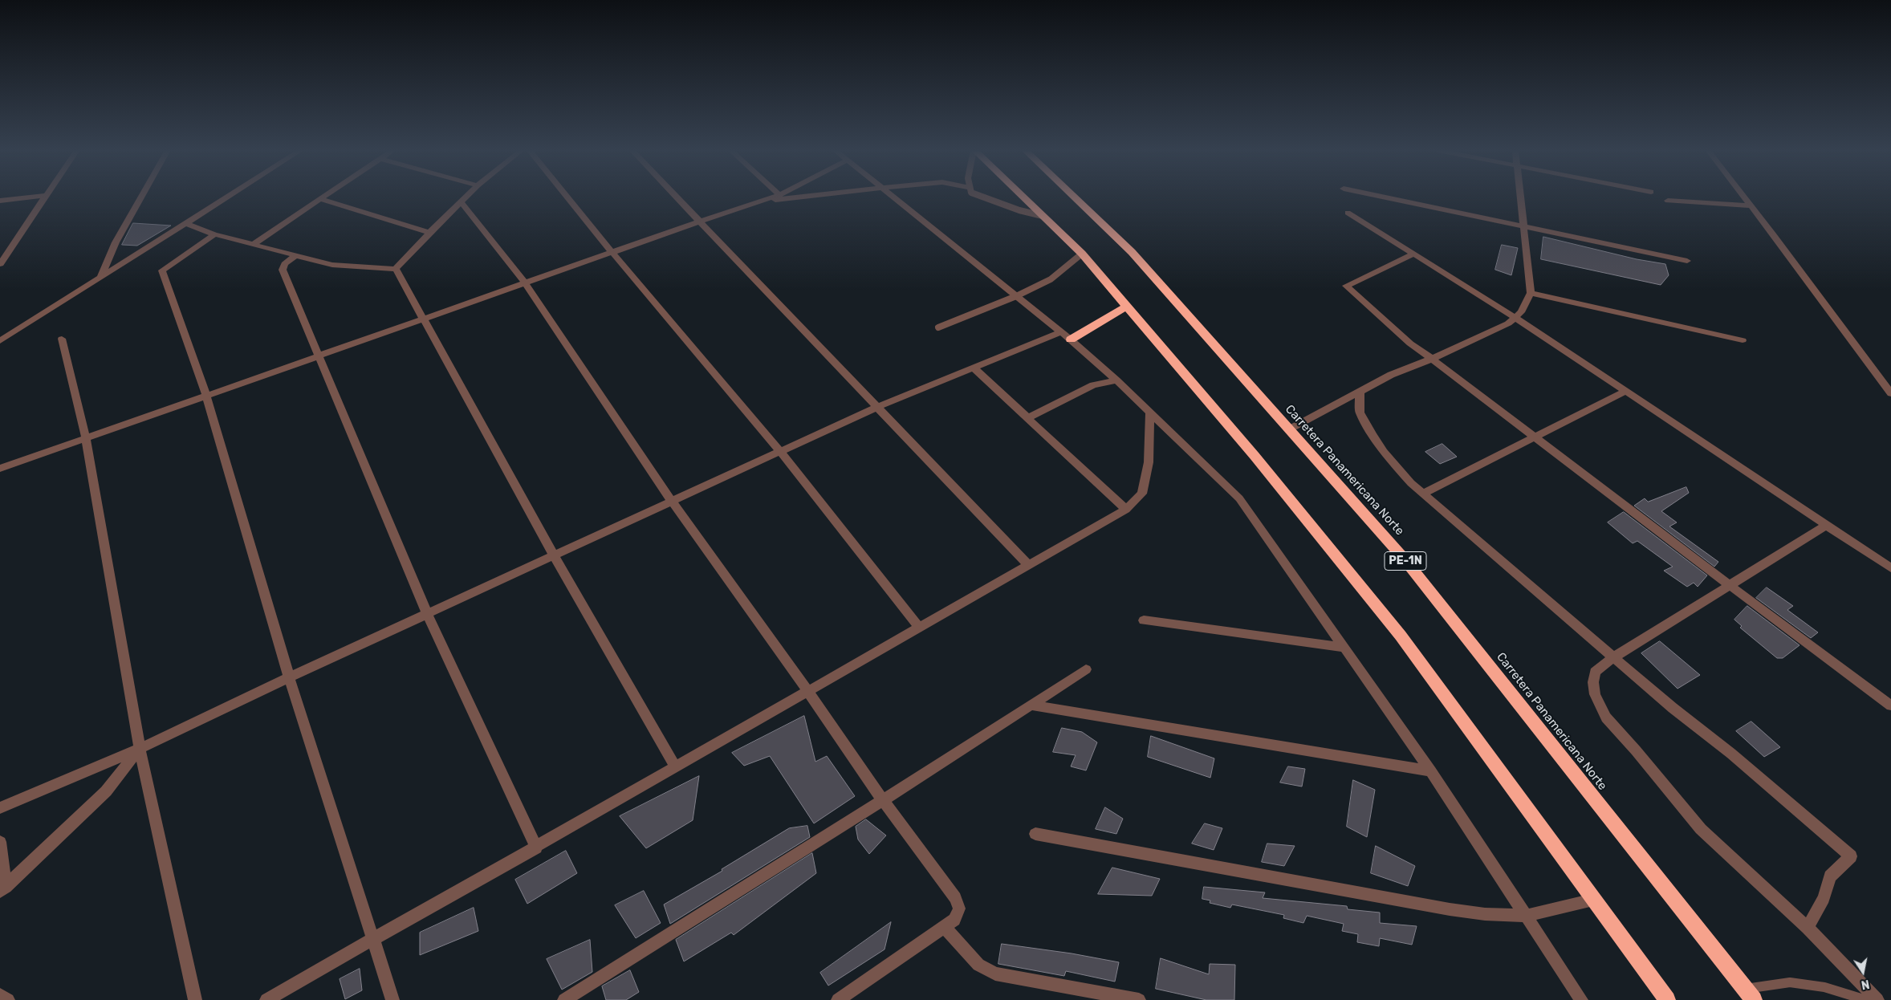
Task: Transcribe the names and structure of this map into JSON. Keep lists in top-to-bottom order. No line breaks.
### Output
{"streets":{"highway":["Carretera Panamericana Norte","PE-1N"]},"north":"bottom"}
